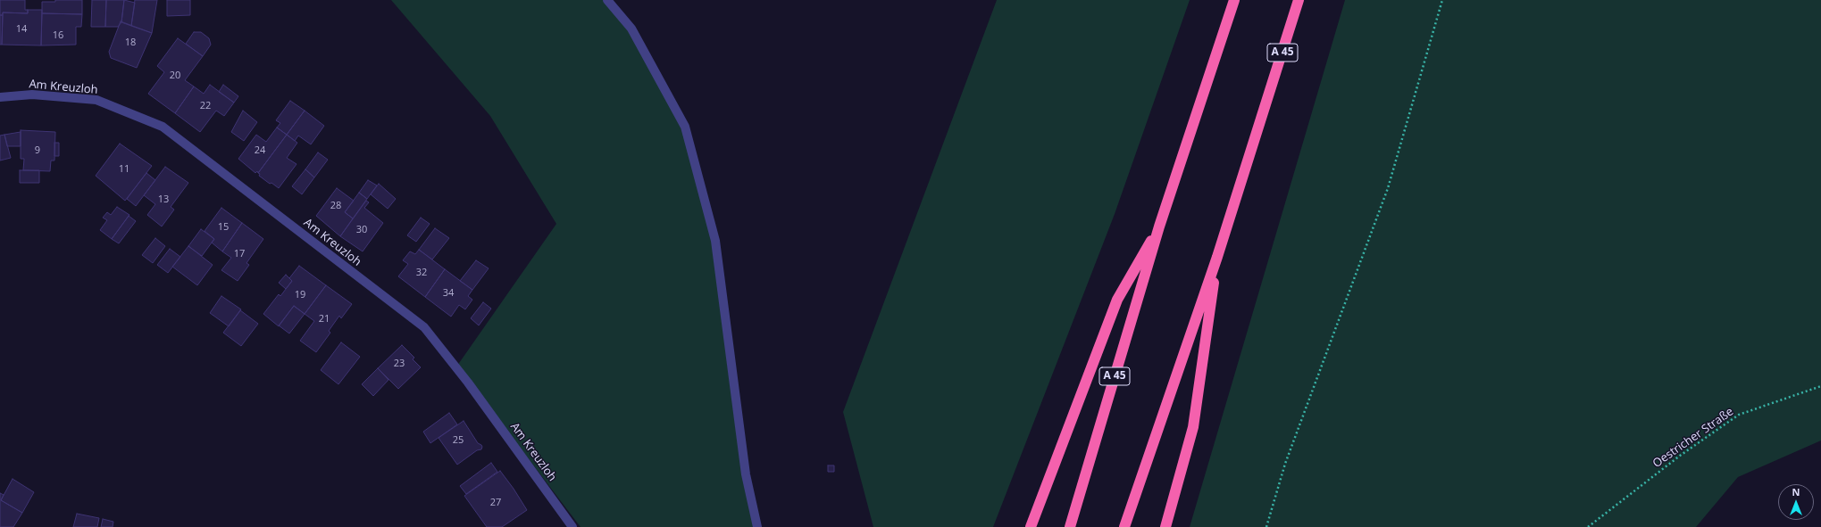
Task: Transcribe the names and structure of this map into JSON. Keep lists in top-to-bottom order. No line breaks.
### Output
{"streets":{"highway":["A 45"],"street":["Am Kreuzloh"],"path":["Oestricher Straße"]},"house_numbers":["14","16","18","20","22","9","24","11","13","28","15","30","17","32","34","19","21","23","25","27"],"north":"top"}
